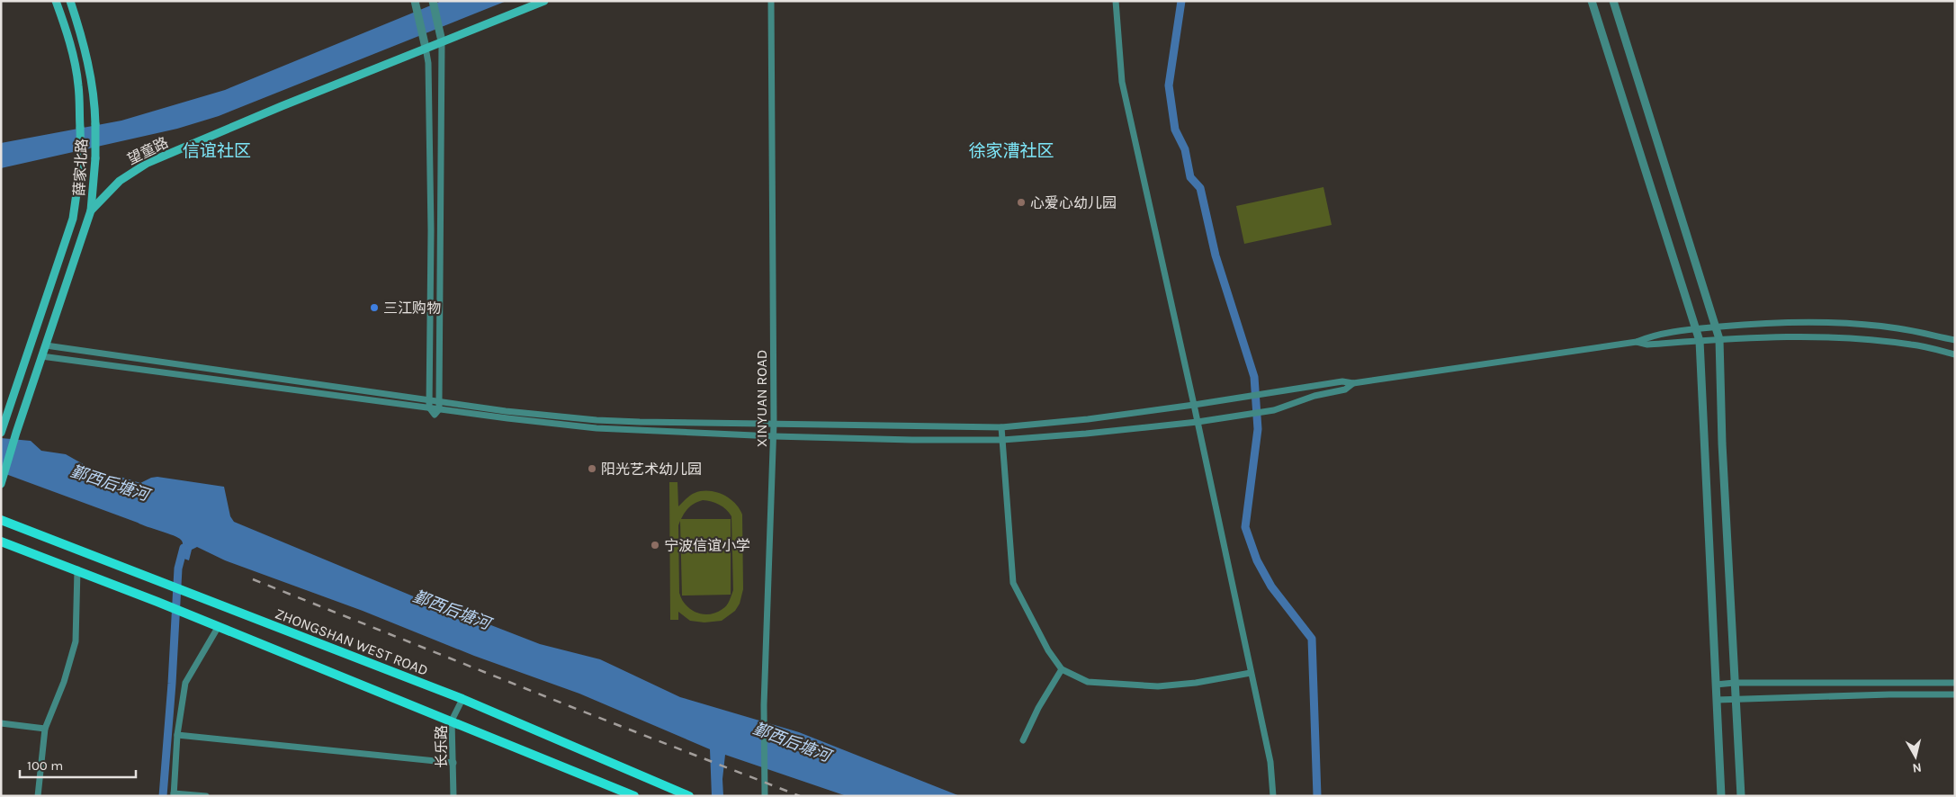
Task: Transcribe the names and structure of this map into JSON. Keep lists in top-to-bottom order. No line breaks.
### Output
{"streets":{"main road":["望童路","薛家北路","ZHONGSHAN WEST ROAD"],"street":["XINYUAN ROAD","长乐路"]},"crossings":[["望童路","薛家北路"],["ZHONGSHAN WEST ROAD","长乐路"]],"districts":["信谊社区","徐家漕社区"],"water":["鄞西后塘河"],"places":["心爱心幼儿园","三江购物","阳光艺术幼儿园","宁波信谊小学"],"scale_bar":"100 m","north":"bottom"}
